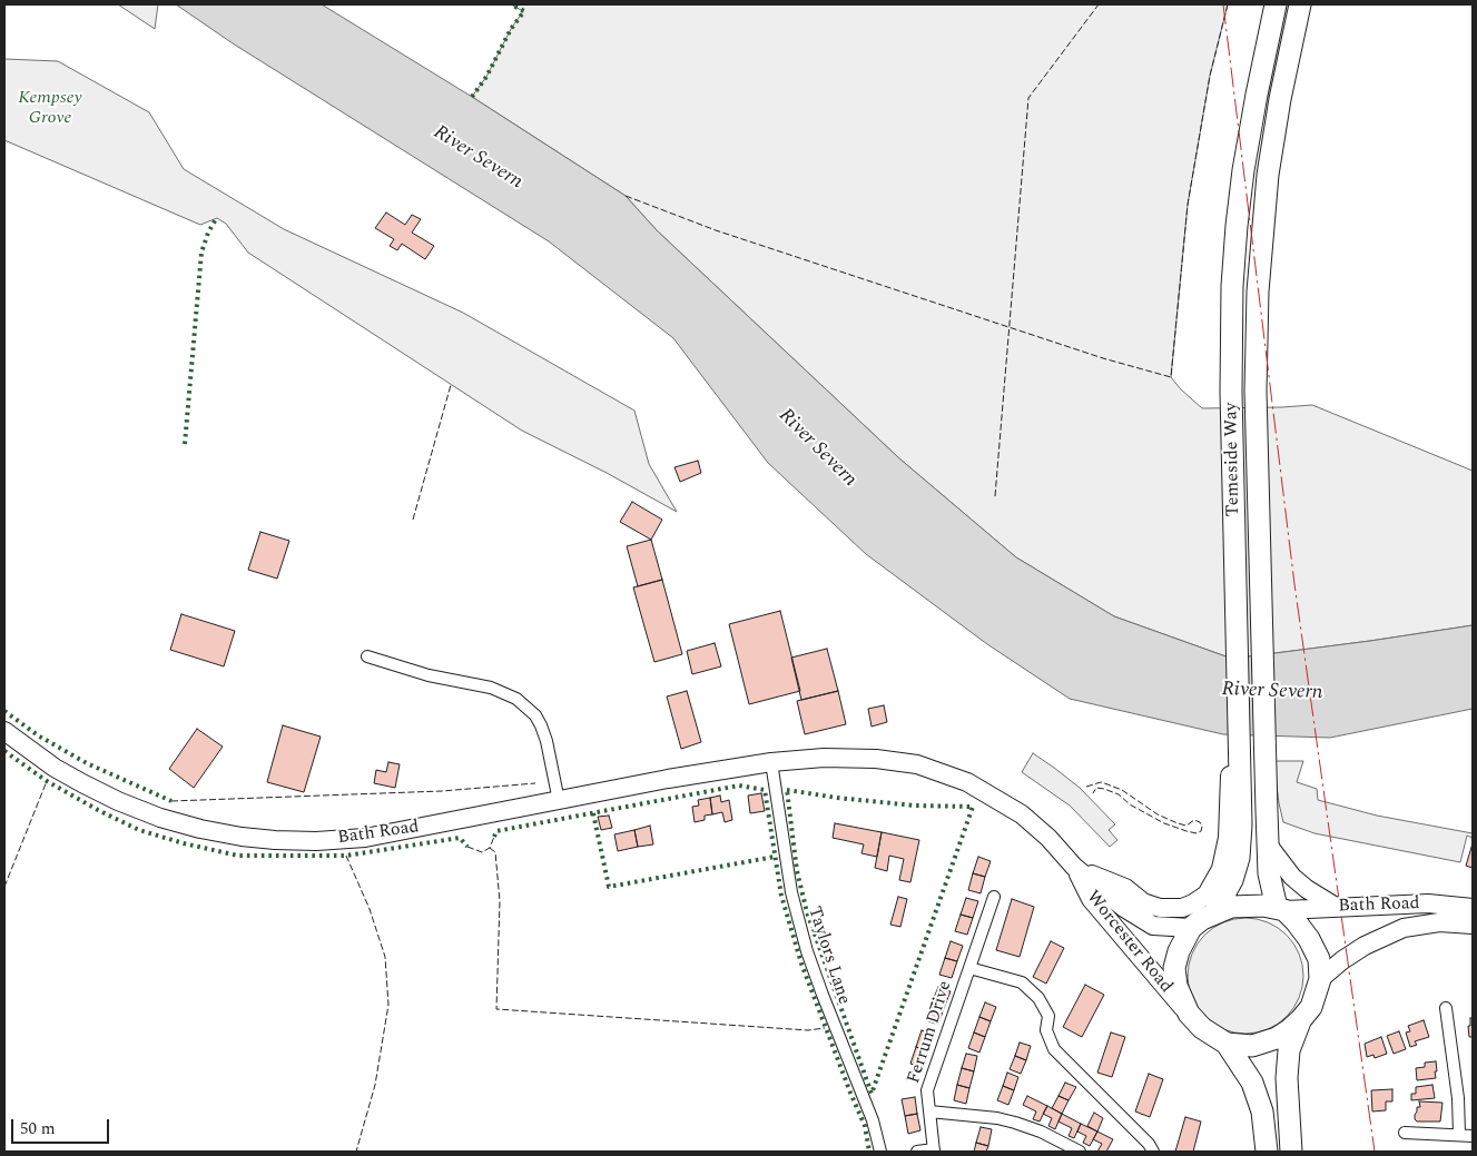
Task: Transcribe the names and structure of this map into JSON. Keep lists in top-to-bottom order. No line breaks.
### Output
{"streets":{"highway":["Temeside Way"],"main road":["Bath Road","Worcester Road"],"street":["Taylors Lane","Ferrum Drive"]},"crossings":[["Temeside Way","Bath Road"],["Temeside Way","Worcester Road"],["Bath Road","Worcester Road"],["Bath Road","Taylors Lane"],["Worcester Road","Taylors Lane"]],"water":["River Severn"],"parks":["Kempsey Grove"],"scale_bar":"50 m"}
